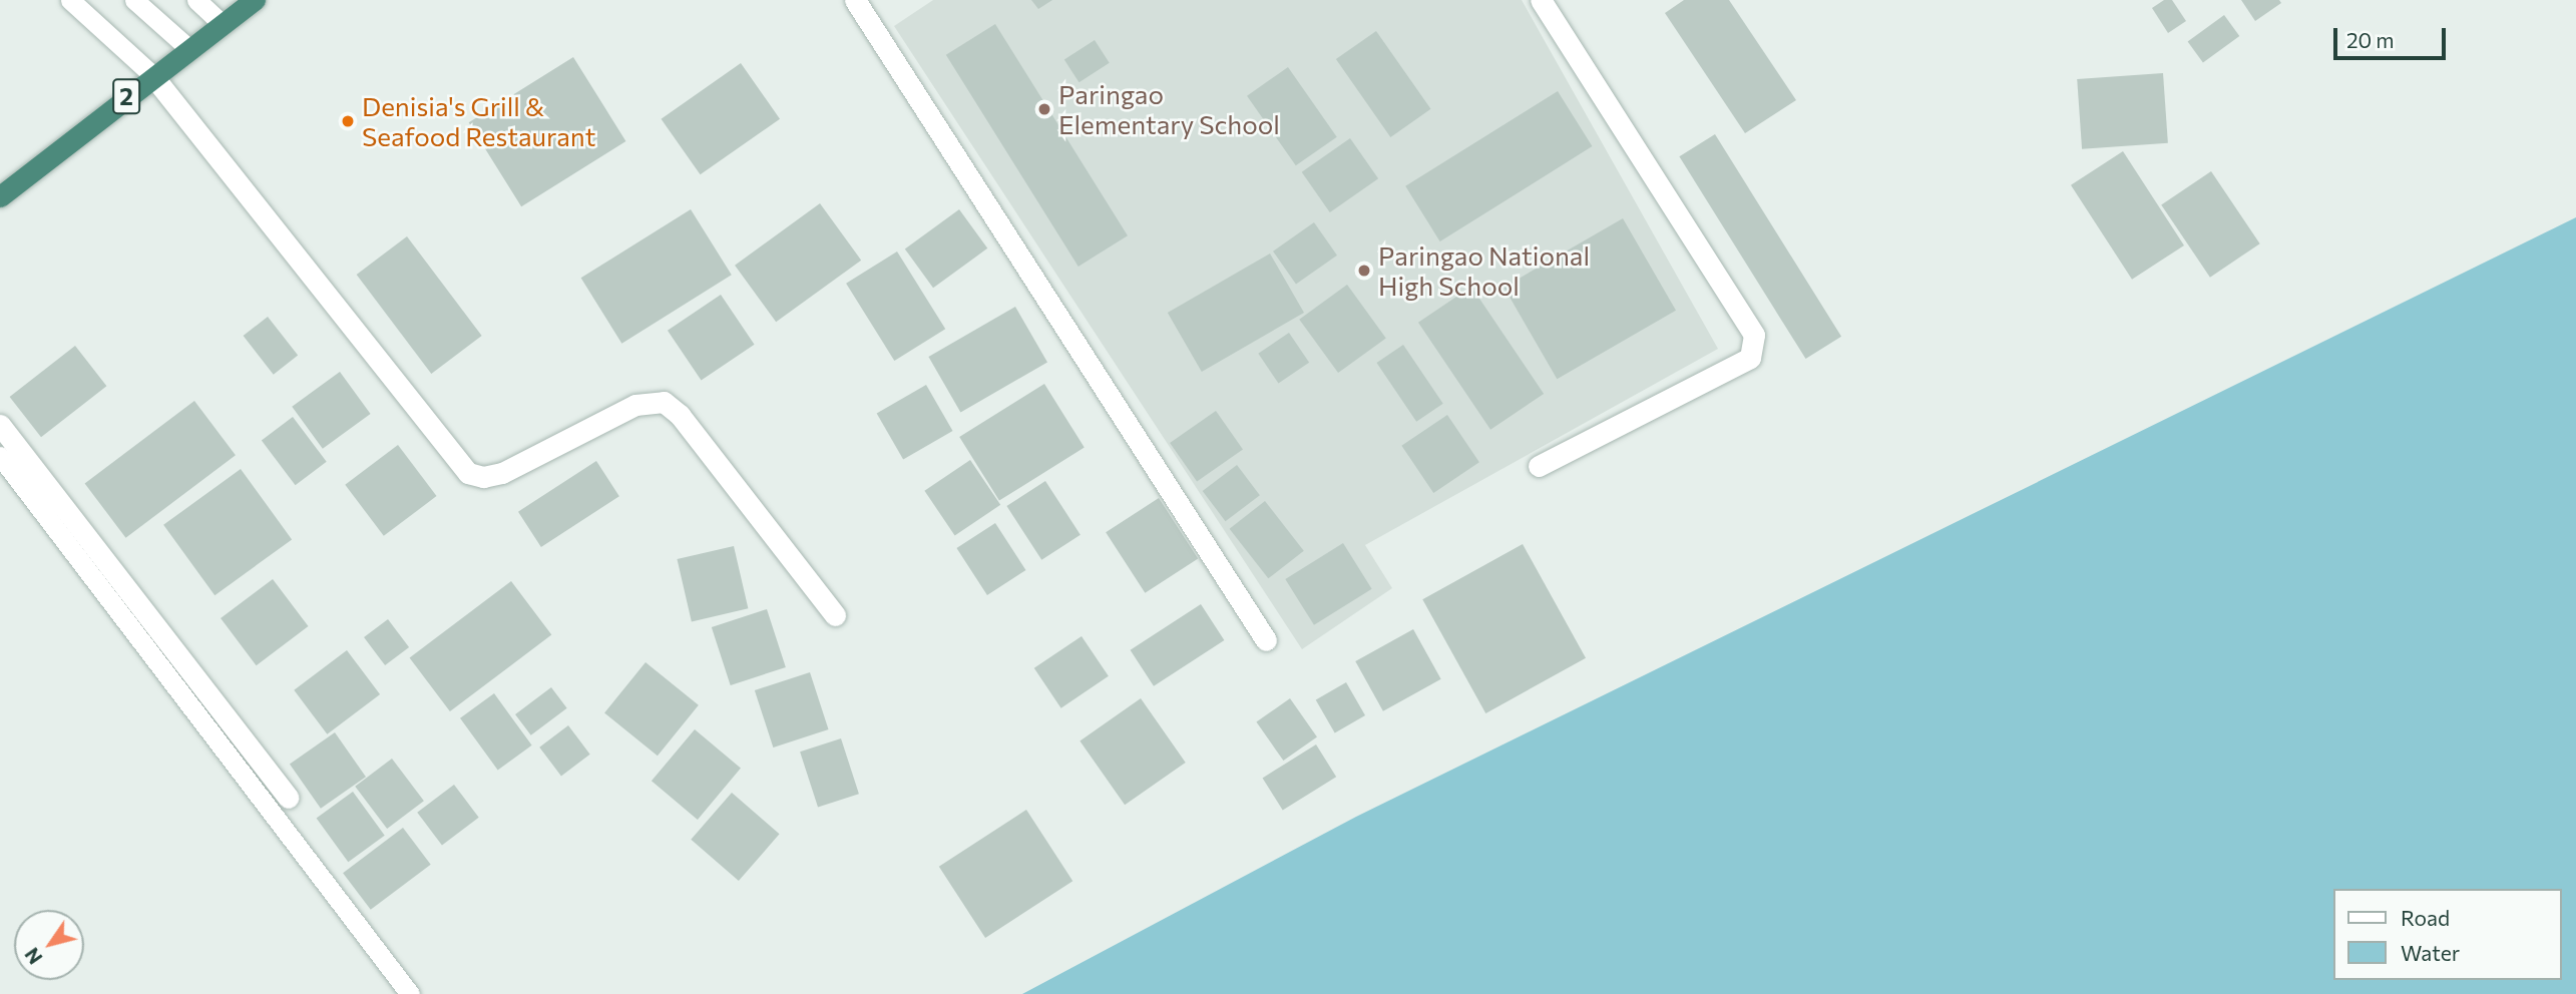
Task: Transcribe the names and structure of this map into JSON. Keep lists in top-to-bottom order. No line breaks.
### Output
{"streets":{"highway":["2"]},"places":["Paringao Elementary School","Denisia's Grill & Seafood Restaurant","Paringao National High School"],"legend":["Road","Water"],"scale_bar":"20 m","north":"bottom left"}
